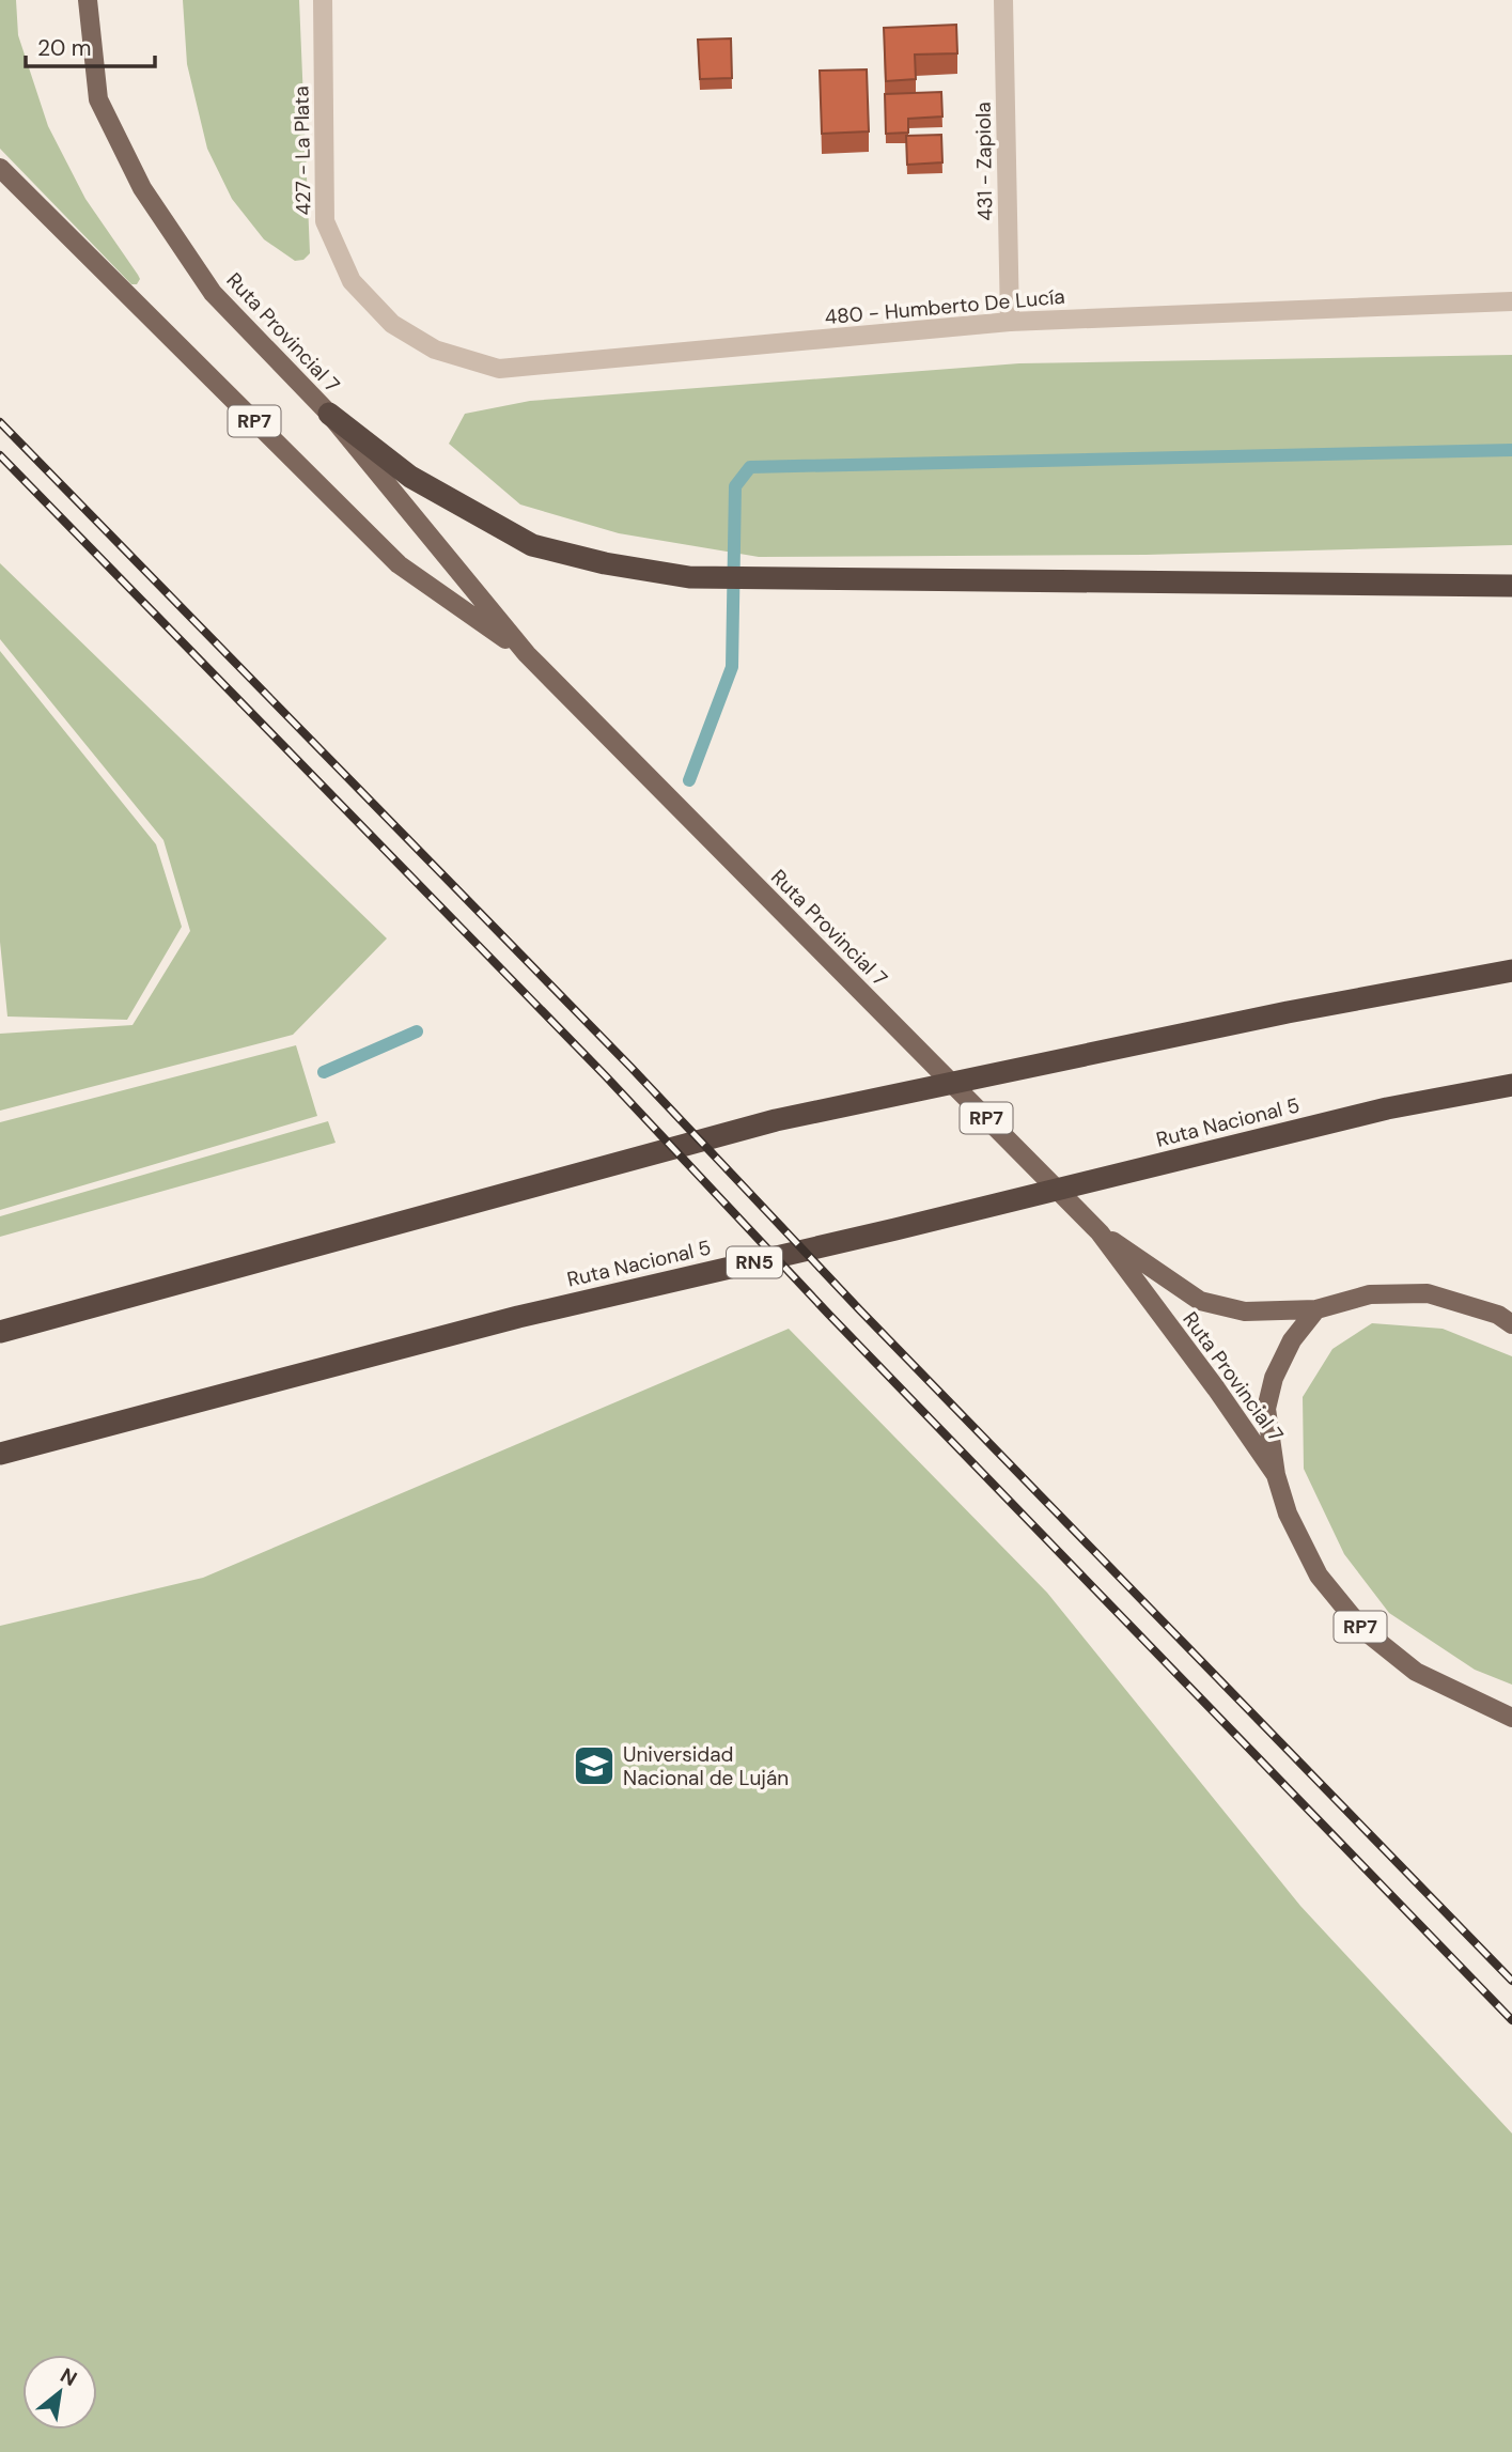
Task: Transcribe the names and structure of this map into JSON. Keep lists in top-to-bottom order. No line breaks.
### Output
{"streets":{"highway":["Ruta Nacional 5","RN5"],"main road":["Ruta Provincial 7","RP7"],"street":["427 - La Plata","431 - Zapiola","480 - Humberto De Lucía"]},"crossings":[["427 - La Plata","480 - Humberto De Lucía"],["431 - Zapiola","480 - Humberto De Lucía"],["Ruta Provincial 7","RP7"]],"places":{"school or university":["Universidad Nacional de Luján"]},"scale_bar":"20 m","north":"top right"}
